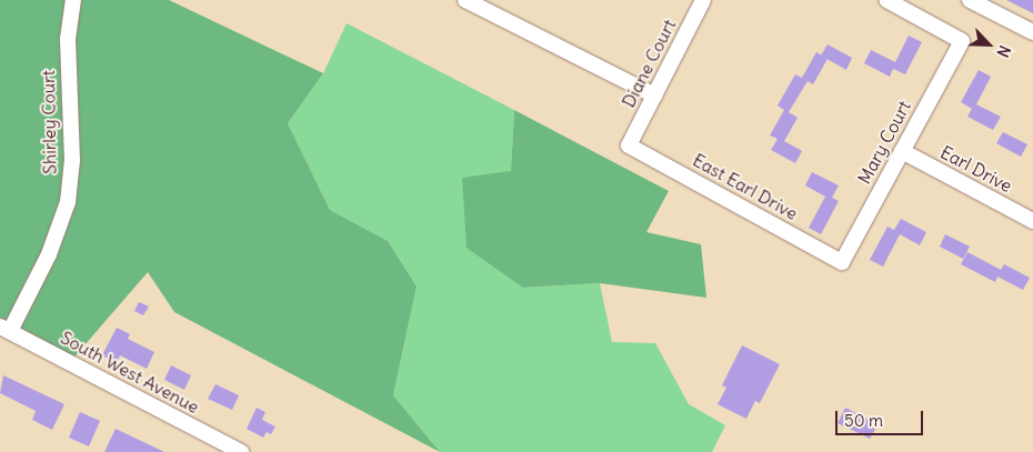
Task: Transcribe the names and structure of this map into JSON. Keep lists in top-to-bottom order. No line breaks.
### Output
{"streets":{"street":["Diane Court","Shirley Court","Mary Court","Earl Drive","East Earl Drive","South West Avenue"]},"crossings":[["Diane Court","East Earl Drive"],["Shirley Court","South West Avenue"],["Mary Court","Earl Drive"],["Mary Court","East Earl Drive"]],"scale_bar":"50 m","north":"bottom right"}
